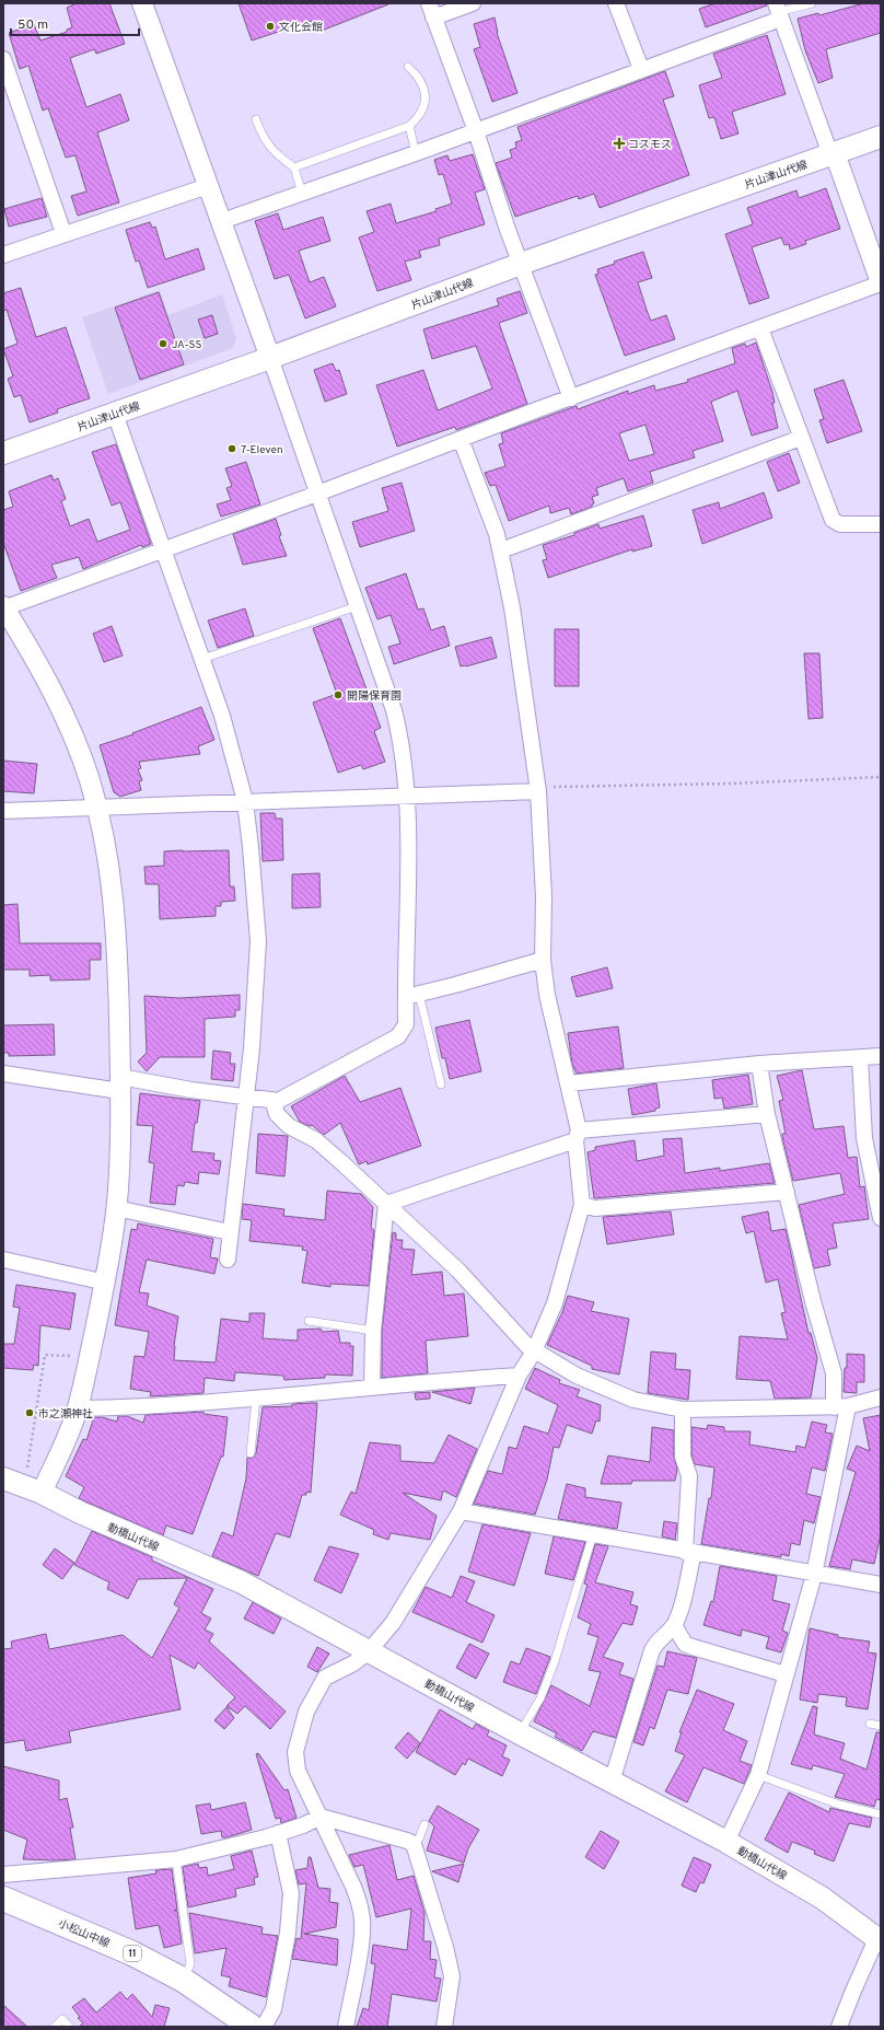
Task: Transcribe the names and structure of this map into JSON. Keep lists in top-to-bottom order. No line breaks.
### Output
{"streets":{"main road":["片山津山代線","動橋山代線","小松山中線","11"]},"places":{"other":["文化会館","JA-SS","7-Eleven","開陽保育園","市之瀬神社"],"health":["コスモス"]},"scale_bar":"50 m"}
